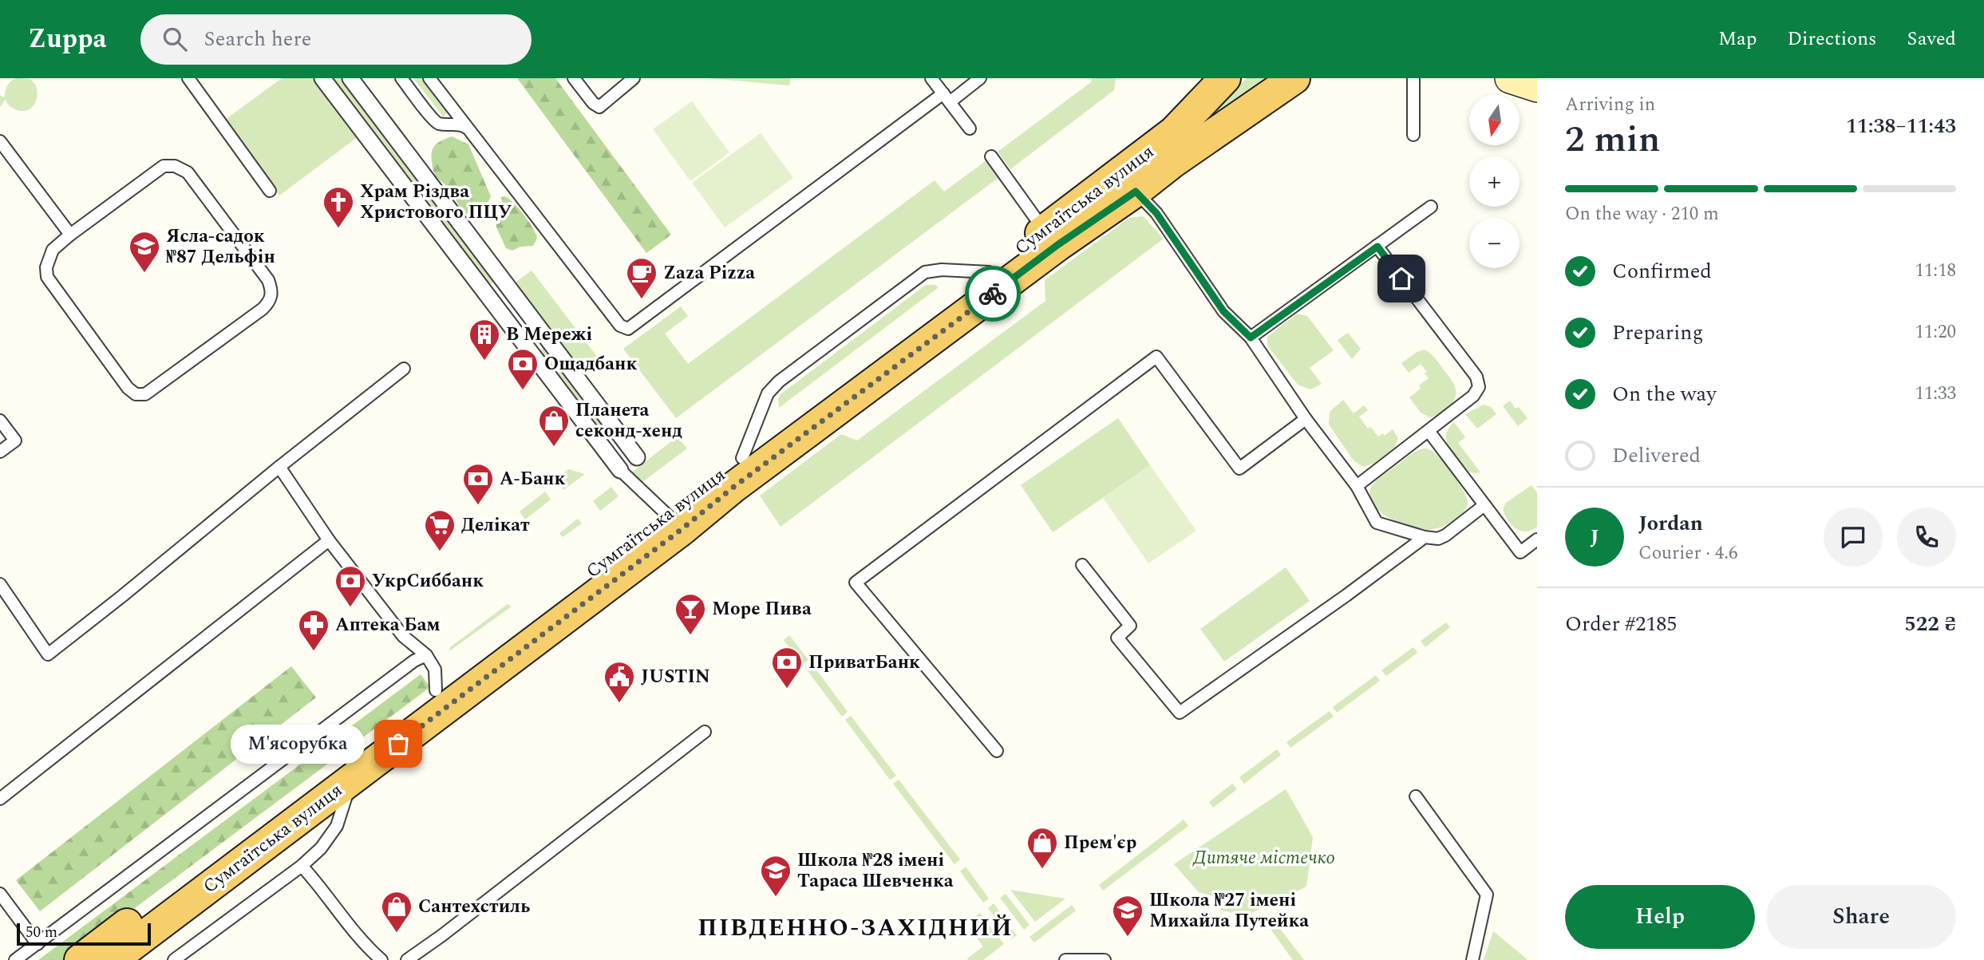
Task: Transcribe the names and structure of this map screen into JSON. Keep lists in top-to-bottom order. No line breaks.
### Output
{"streets":{"main road":["Сумгаїтська вулиця"]},"districts":["ПІВДЕННО-ЗАХІДНИЙ"],"parks":["Дитяче містечко"],"places":{"church":["Храм Різдва Христового ПЦУ"],"school or university":["Ясла-садок №87 Дельфін","Школа №28 імені Тараса Шевченка","Школа №27 імені Михайла Путейка"],"cafe":["Zaza Pizza"],"building":["В Мережі"],"bank":["Ощадбанк","А-Банк","УкрСиббанк","ПриватБанк"],"shop":["Планета секонд-хенд","Прем'єр","Сантехстиль"],"supermarket":["Делікат"],"bar":["Море Пива"],"pharmacy":["Аптека Бам"],"public building":["JUSTIN"],"other":["М'ясорубка"]},"scale_bar":"50 m","north":"bottom","page":{"header":"Zuppa","search":"Search here","nav":["Map","Directions","Saved"],"heading":["2 min","Arriving in","11:38–11:43"],"panel":["Jordan","Courier · 4.6","Order #2185","522 ₴"],"map_buttons":["+","−"],"bar":"On the way · 210 m","list":[["Confirmed","11:18"],["Preparing","11:20"],["On the way","11:33"],"Delivered"],"round":"J","bubble":"М'ясорубка","buttons":["Help","Share"],"scale":"50 m"}}
